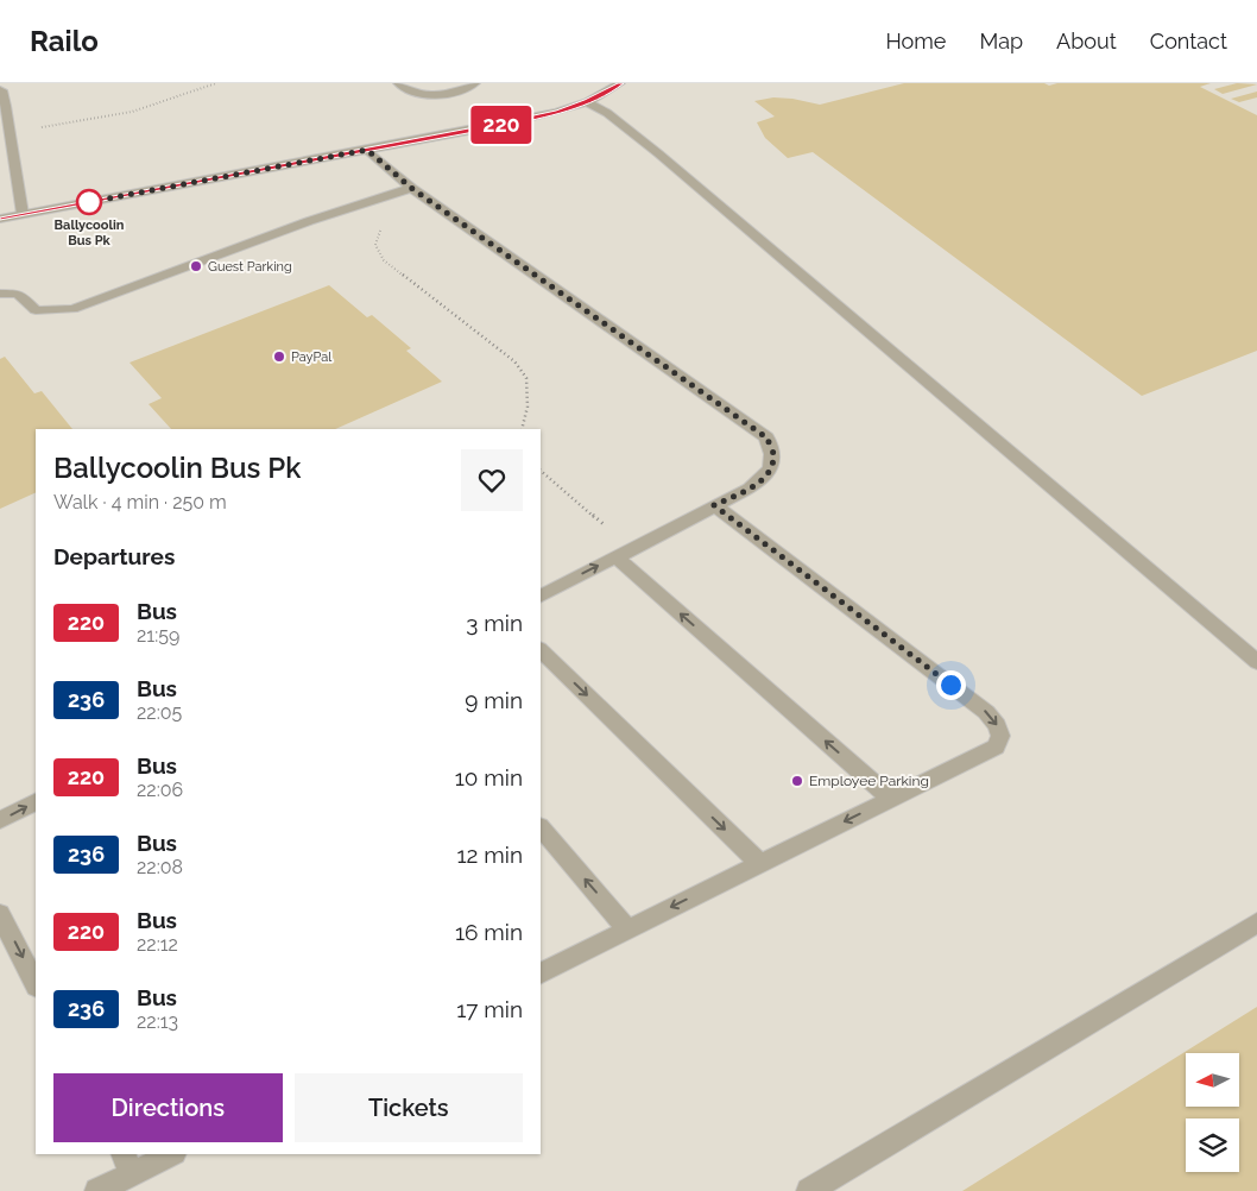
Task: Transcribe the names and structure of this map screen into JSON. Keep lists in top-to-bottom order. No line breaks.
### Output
{"places":["Ballycoolin Bus Pk","Guest Parking","PayPal","Employee Parking"],"lines":["bus line 220"],"north":"left","page":{"header":"Railo","nav":["Home","Map","About","Contact"],"on_map":"220","heading":[["Ballycoolin Bus Pk","Walk · 4 min · 250 m"],"Departures"],"list":[{"mark":"220","name":"Bus","note":"21:59","value":"3 min"},{"mark":"236","name":"Bus","note":"22:05","value":"9 min"},{"mark":"220","name":"Bus","note":"22:06","value":"10 min"},{"mark":"236","name":"Bus","note":"22:08","value":"12 min"},{"mark":"220","name":"Bus","note":"22:12","value":"16 min"},{"mark":"236","name":"Bus","note":"22:13","value":"17 min"}],"buttons":["Directions","Tickets"]}}
